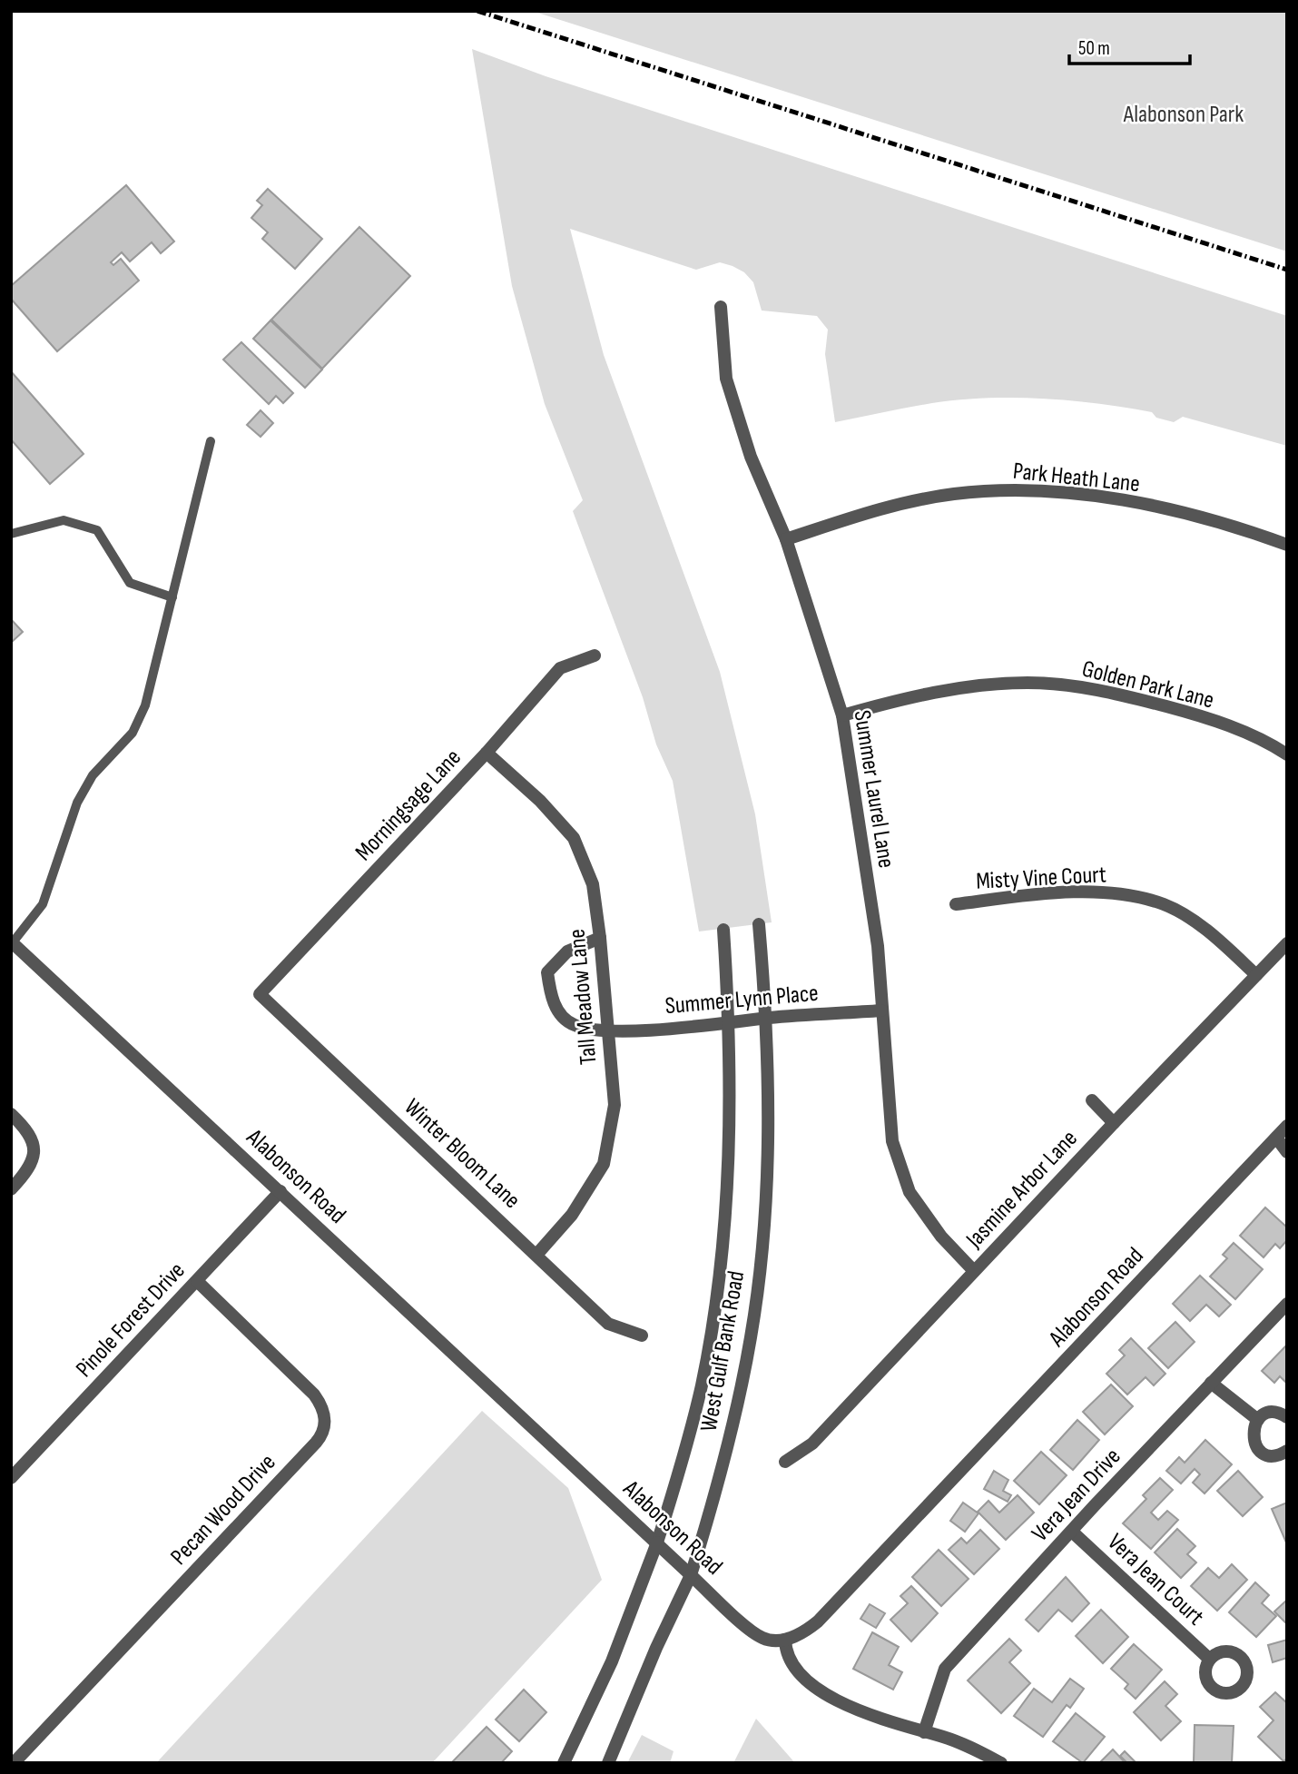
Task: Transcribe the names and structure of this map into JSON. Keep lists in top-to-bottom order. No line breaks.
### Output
{"streets":{"street":["Park Heath Lane","Golden Park Lane","Summer Laurel Lane","Morningsage Lane","Misty Vine Court","Tall Meadow Lane","Summer Lynn Place","Winter Bloom Lane","Alabonson Road","Jasmine Arbor Lane","Pinole Forest Drive","West Gulf Bank Road","Vera Jean Drive","Pecan Wood Drive","Vera Jean Court"]},"crossings":[["Park Heath Lane","Summer Laurel Lane"],["Golden Park Lane","Summer Laurel Lane"],["Summer Laurel Lane","Summer Lynn Place"],["Summer Laurel Lane","Jasmine Arbor Lane"],["Morningsage Lane","Tall Meadow Lane"],["Morningsage Lane","Winter Bloom Lane"],["Misty Vine Court","Jasmine Arbor Lane"],["Tall Meadow Lane","Summer Lynn Place"],["Tall Meadow Lane","Winter Bloom Lane"],["Summer Lynn Place","West Gulf Bank Road"],["Alabonson Road","Pinole Forest Drive"],["Alabonson Road","West Gulf Bank Road"],["Pinole Forest Drive","Pecan Wood Drive"],["Vera Jean Drive","Vera Jean Court"]],"parks":["Alabonson Park"],"scale_bar":"50 m"}
